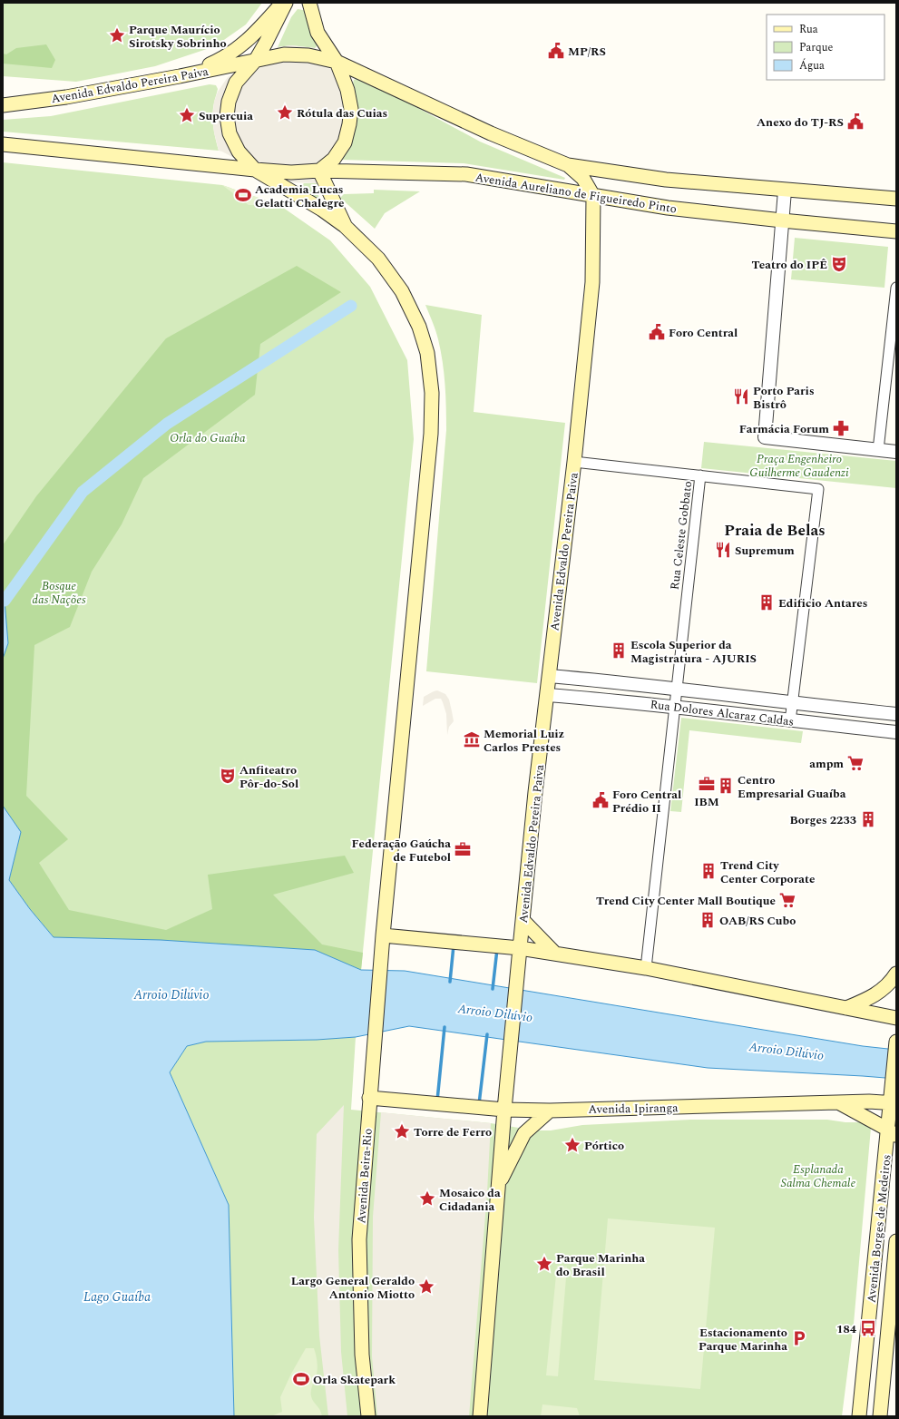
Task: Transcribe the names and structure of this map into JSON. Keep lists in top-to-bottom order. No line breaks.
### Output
{"streets":{"main road":["Avenida Edvaldo Pereira Paiva","Avenida Aureliano de Figueiredo Pinto","Avenida Ipiranga","Avenida Beira-Rio","Avenida Borges de Medeiros"],"street":["Rua Celeste Gobbato","Rua Dolores Alcaraz Caldas"]},"crossings":[["Avenida Edvaldo Pereira Paiva","Avenida Aureliano de Figueiredo Pinto"],["Avenida Edvaldo Pereira Paiva","Rua Dolores Alcaraz Caldas"],["Rua Celeste Gobbato","Rua Dolores Alcaraz Caldas"],["Avenida Ipiranga","Avenida Beira-Rio"],["Avenida Ipiranga","Avenida Borges de Medeiros"]],"districts":["Praia de Belas"],"water":["Arroio Dilúvio","Lago Guaíba"],"parks":["Orla do Guaíba","Praça Engenheiro Guilherme Gaudenzi","Bosque das Nações","Esplanada Salma Chemale"],"places":{"place":["Parque Maurício Sirotsky Sobrinho","Rótula das Cuias","Supercuia","Torre de Ferro","Pórtico","Mosaico da Cidadania","Parque Marinha do Brasil","Largo General Geraldo Antonio Miotto"],"public building":["MP/RS","Anexo do TJ-RS","Foro Central","Foro Central Prédio II"],"sports":["Academia Lucas Gelatti Chalegre","Orla Skatepark"],"theatre":["Teatro do IPÊ","Anfiteatro Pôr-do-Sol"],"restaurant":["Porto Paris Bistrô","Supremum"],"pharmacy":["Farmácia Forum"],"building":["Edificio Antares","Escola Superior da Magistratura - AJURIS","Centro Empresarial Guaíba","Borges 2233","Trend City Center Corporate","OAB/RS Cubo"],"museum":["Memorial Luiz Carlos Prestes"],"supermarket":["ampm","Trend City Center Mall Boutique"],"office":["IBM","Federação Gaúcha de Futebol"],"bus stop":["184"],"parking":["Estacionamento Parque Marinha"]},"legend":["Rua","Parque","Água"]}
